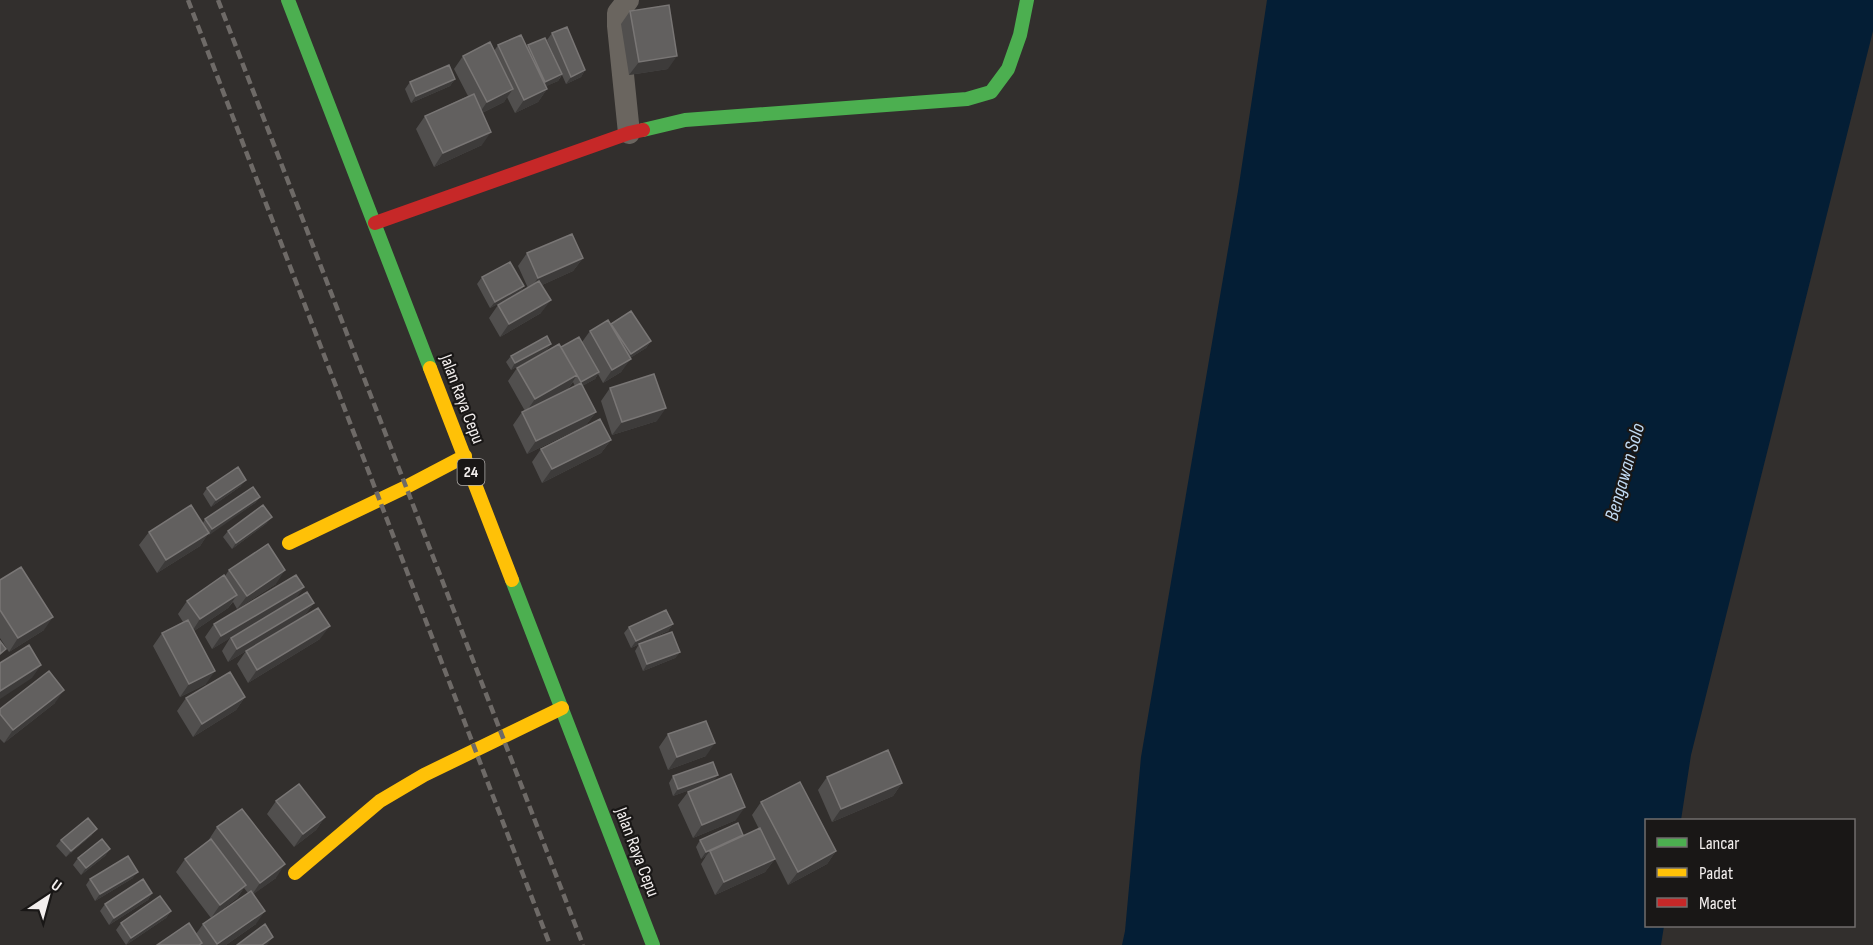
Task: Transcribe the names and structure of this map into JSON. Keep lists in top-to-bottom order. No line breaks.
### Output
{"streets":{"main road":["Jalan Raya Cepu","24"]},"water":["Bengawan Solo"],"legend":["Lancar","Padat","Macet"],"north":"top right"}
